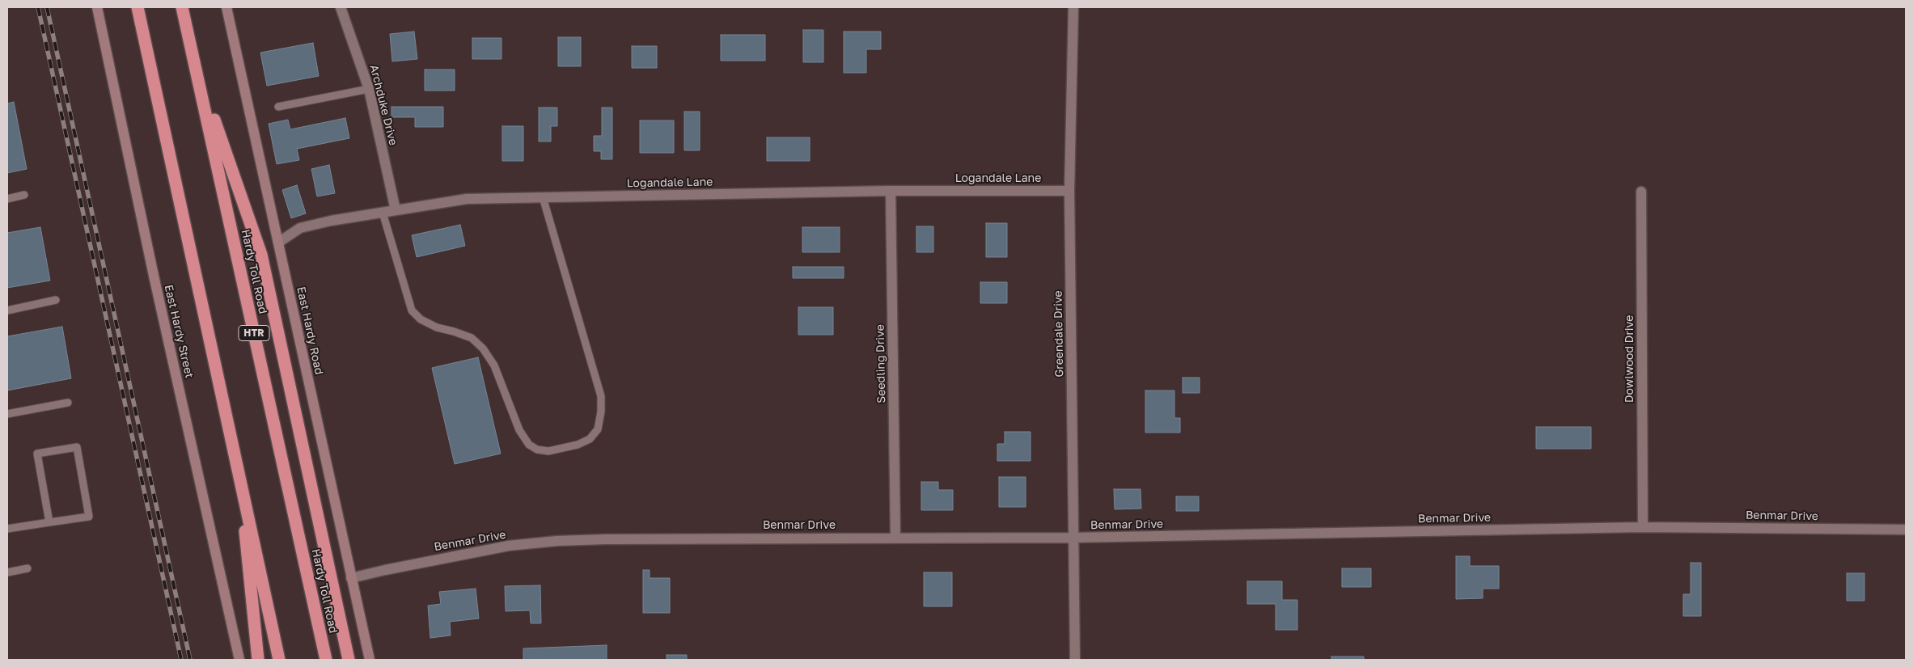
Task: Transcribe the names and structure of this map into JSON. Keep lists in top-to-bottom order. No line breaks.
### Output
{"streets":{"highway":["Hardy Toll Road","HTR"],"main road":["East Hardy Road","East Hardy Street"],"street":["Archduke Drive","Logandale Lane","Greendale Drive","Dowlwood Drive","Seedling Drive","Benmar Drive"]},"crossings":[["Archduke Drive","Logandale Lane"],["Logandale Lane","East Hardy Road"],["Logandale Lane","Greendale Drive"],["Logandale Lane","Seedling Drive"],["East Hardy Road","Benmar Drive"],["Greendale Drive","Benmar Drive"],["Dowlwood Drive","Benmar Drive"],["Seedling Drive","Benmar Drive"]]}
